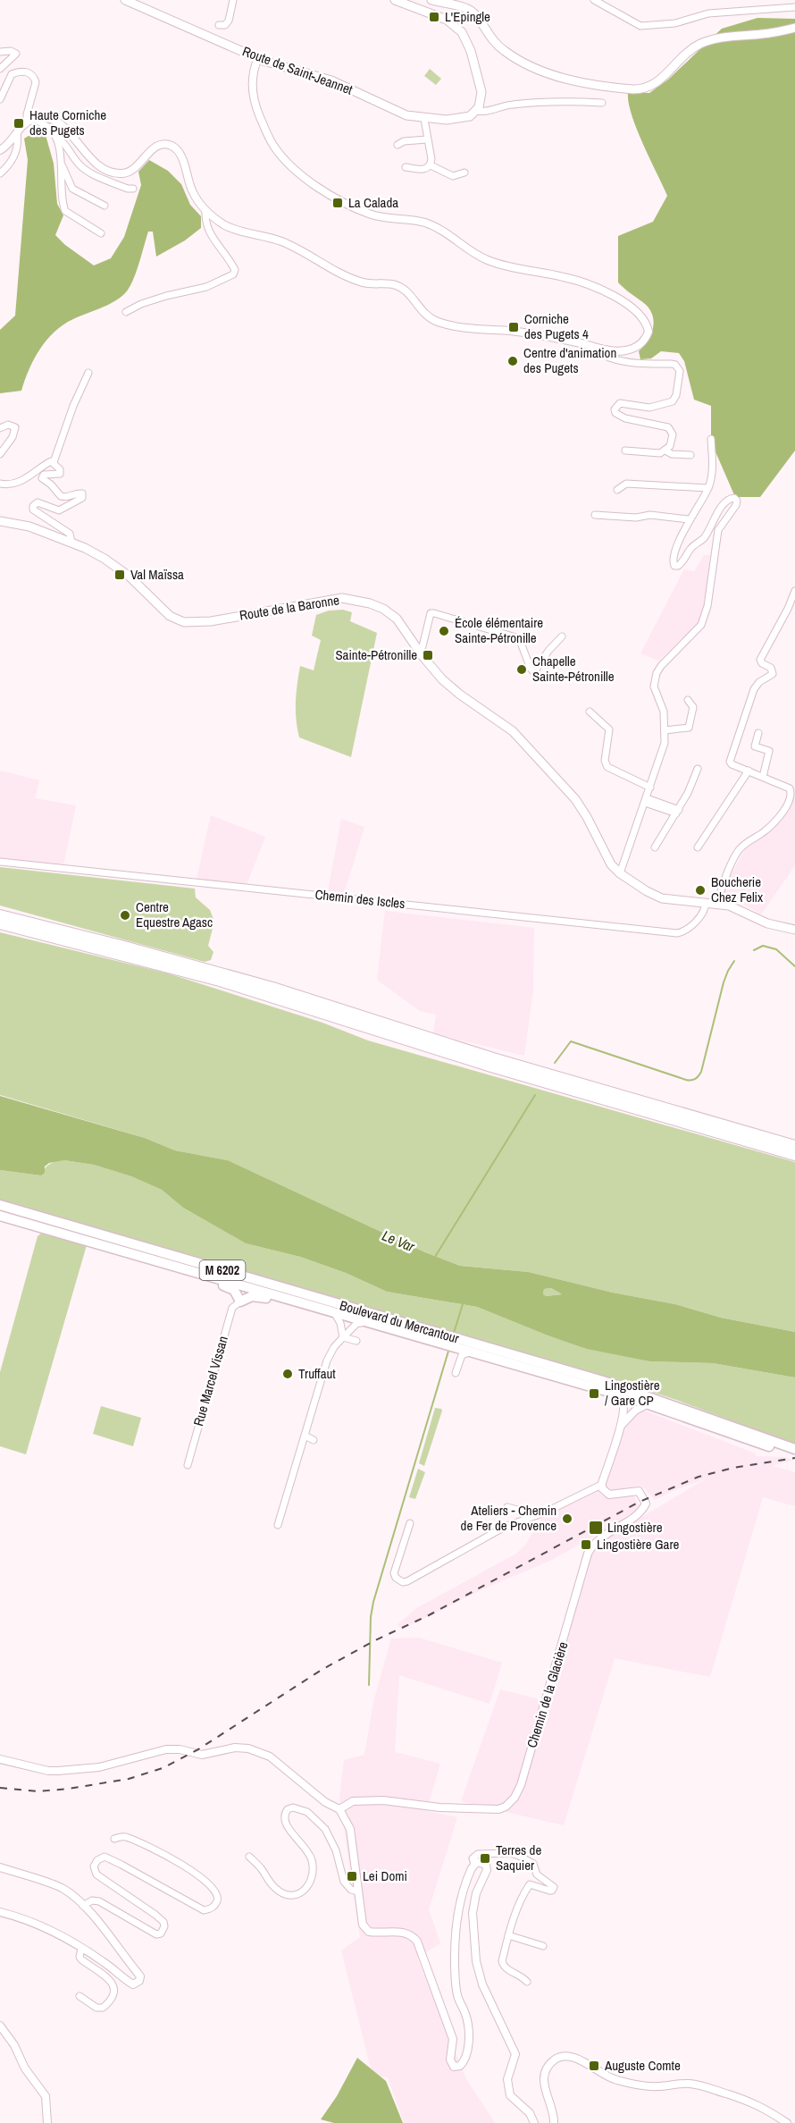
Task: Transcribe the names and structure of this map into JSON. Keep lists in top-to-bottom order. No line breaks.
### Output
{"streets":{"main road":["Route de Saint-Jeannet","Route de la Baronne","M 6202","Boulevard du Mercantour"],"street":["Chemin des Iscles","Rue Marcel Vissan","Chemin de la Glacière"]},"crossings":[["Route de la Baronne","Chemin des Iscles"]],"water":["Le Var"],"places":{"transit":["L'Epingle","Haute Corniche des Pugets","La Calada","Corniche des Pugets 4","Val Maïssa","Sainte-Pétronille","Lingostière / Gare CP","Lingostière","Lingostière Gare","Terres de Saquier","Lei Domi","Auguste Comte"],"other":["Centre d'animation des Pugets","École élémentaire Sainte-Pétronille","Chapelle Sainte-Pétronille","Boucherie Chez Felix","Centre Equestre Agasc","Truffaut","Ateliers - Chemin de Fer de Provence"]}}
